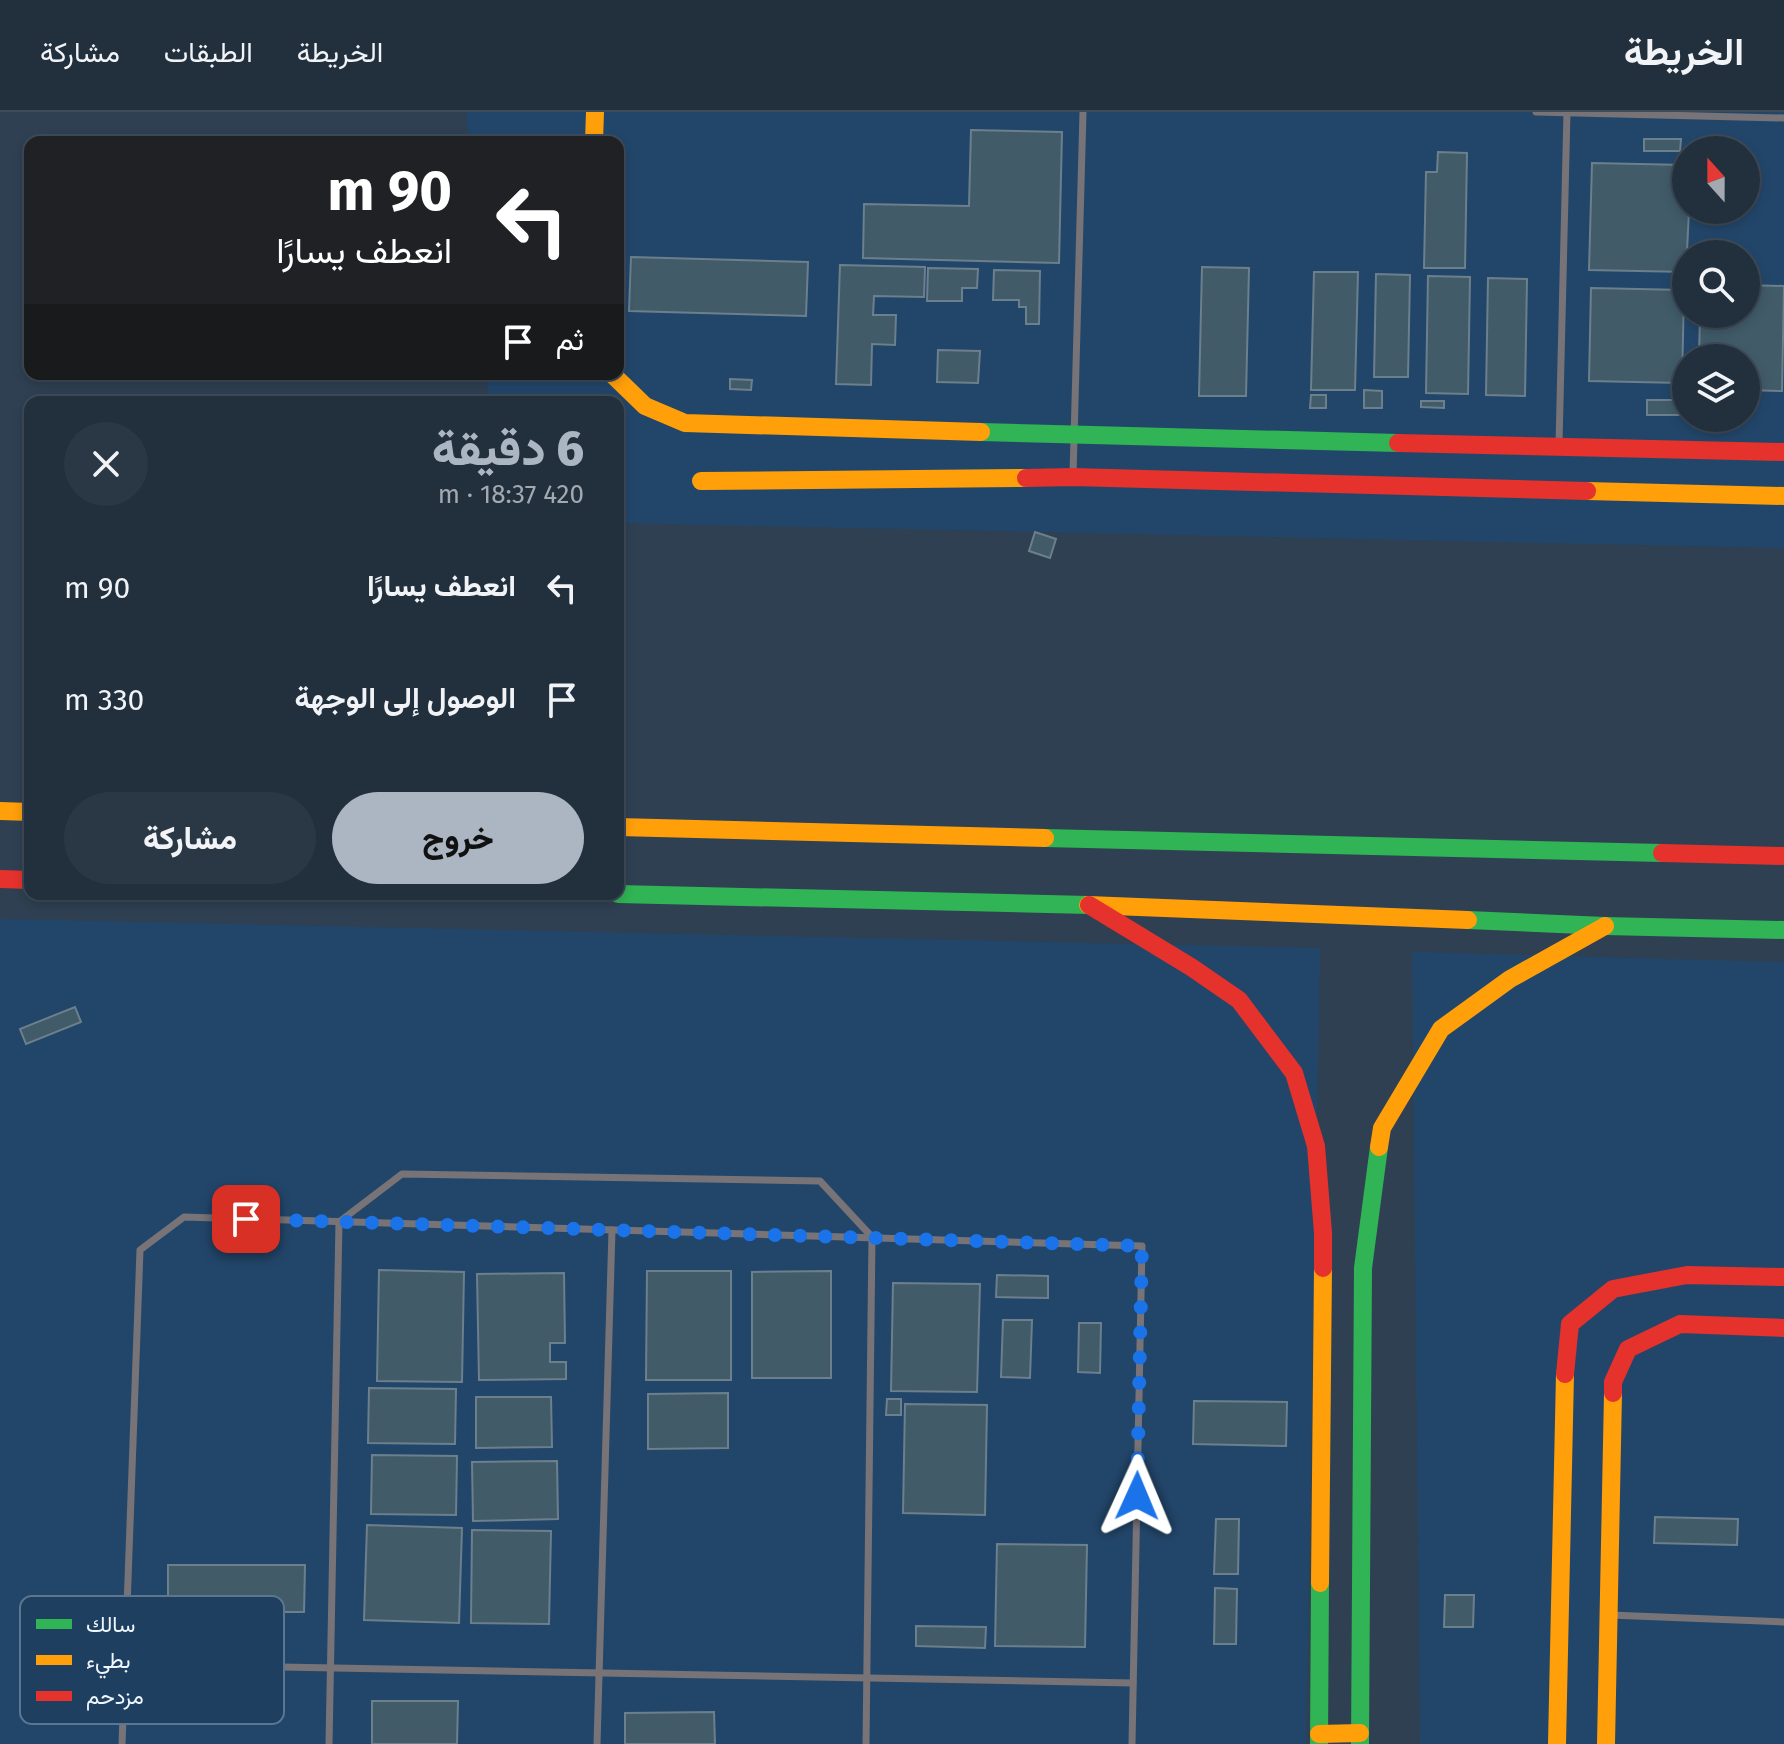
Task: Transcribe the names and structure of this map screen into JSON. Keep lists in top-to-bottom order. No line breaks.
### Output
{"legend":["سالك","بطيء","مزدحم"],"north":"top","page":{"header":"الخريطة","nav":["الخريطة","الطبقات","مشاركة"],"turn":["90 m","انعطف يسارًا"],"then":"ثم","heading":["6 دقيقة","420 m · 18:37"],"list":[{"name":"انعطف يسارًا","value":"90 m"},{"name":"الوصول إلى الوجهة","value":"330 m"}],"buttons":["خروج","مشاركة"]}}
